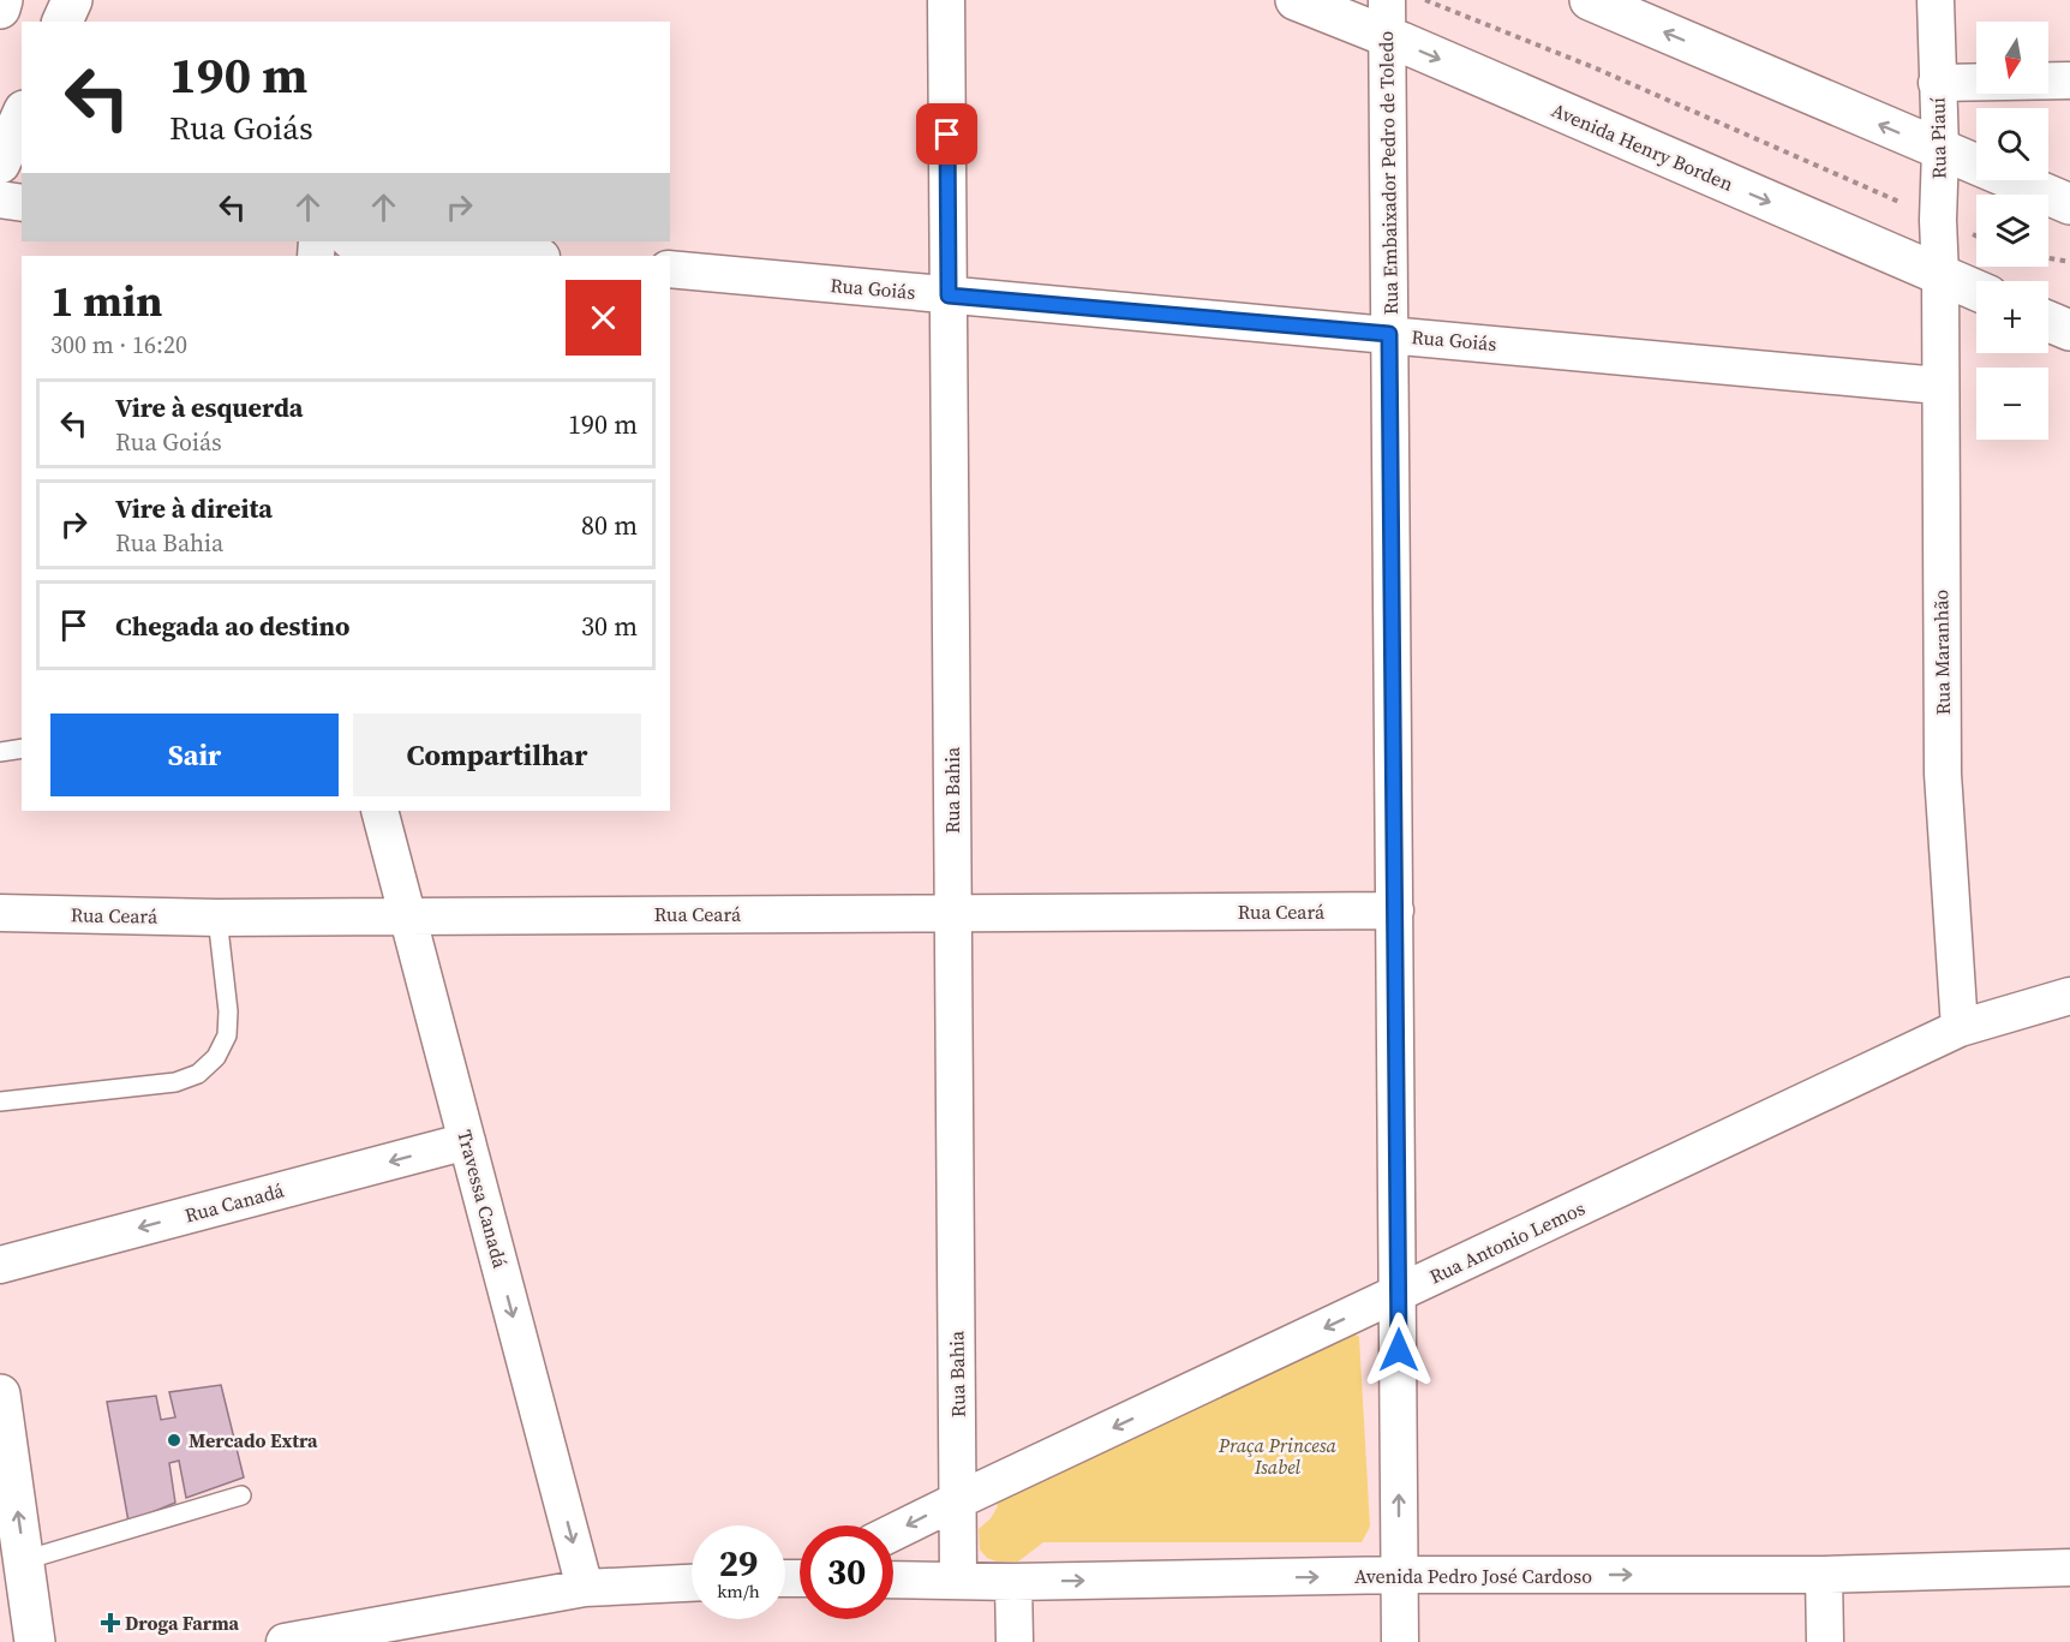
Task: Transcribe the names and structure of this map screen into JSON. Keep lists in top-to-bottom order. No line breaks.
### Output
{"streets":{"street":["Rua Piauí","Avenida Henry Borden","Rua Embaixador Pedro de Toledo","Rua Goiás","Rua Maranhão","Rua Bahia","Rua Ceará","Travessa Canadá","Rua Canadá","Rua Antonio Lemos","Avenida Pedro José Cardoso"]},"crossings":[["Rua Piauí","Avenida Henry Borden"],["Rua Piauí","Rua Maranhão"],["Avenida Henry Borden","Rua Embaixador Pedro de Toledo"],["Avenida Henry Borden","Rua Maranhão"],["Rua Embaixador Pedro de Toledo","Rua Goiás"],["Rua Embaixador Pedro de Toledo","Rua Ceará"],["Rua Embaixador Pedro de Toledo","Rua Antonio Lemos"],["Rua Embaixador Pedro de Toledo","Avenida Pedro José Cardoso"],["Rua Goiás","Rua Maranhão"],["Rua Goiás","Rua Bahia"],["Rua Maranhão","Rua Antonio Lemos"],["Rua Bahia","Rua Ceará"],["Rua Bahia","Rua Antonio Lemos"],["Rua Bahia","Avenida Pedro José Cardoso"],["Rua Ceará","Travessa Canadá"],["Travessa Canadá","Rua Canadá"]],"one_way":["Travessa Canadá","Rua Canadá","Rua Antonio Lemos","Avenida Pedro José Cardoso"],"parks":["Praça Princesa Isabel"],"places":{"other":["Mercado Extra"],"health":["Droga Farma"]},"north":"bottom","page":{"map_buttons":["+","−"],"turn":["190 m","Rua Goiás"],"heading":["1 min","300 m · 16:20"],"list":[{"name":"Vire à esquerda","note":"Rua Goiás","value":"190 m"},{"name":"Vire à direita","note":"Rua Bahia","value":"80 m"},{"name":"Chegada ao destino","value":"30 m"}],"buttons":["Sair","Compartilhar"],"speed":"29 km/h","limit":"30"}}
